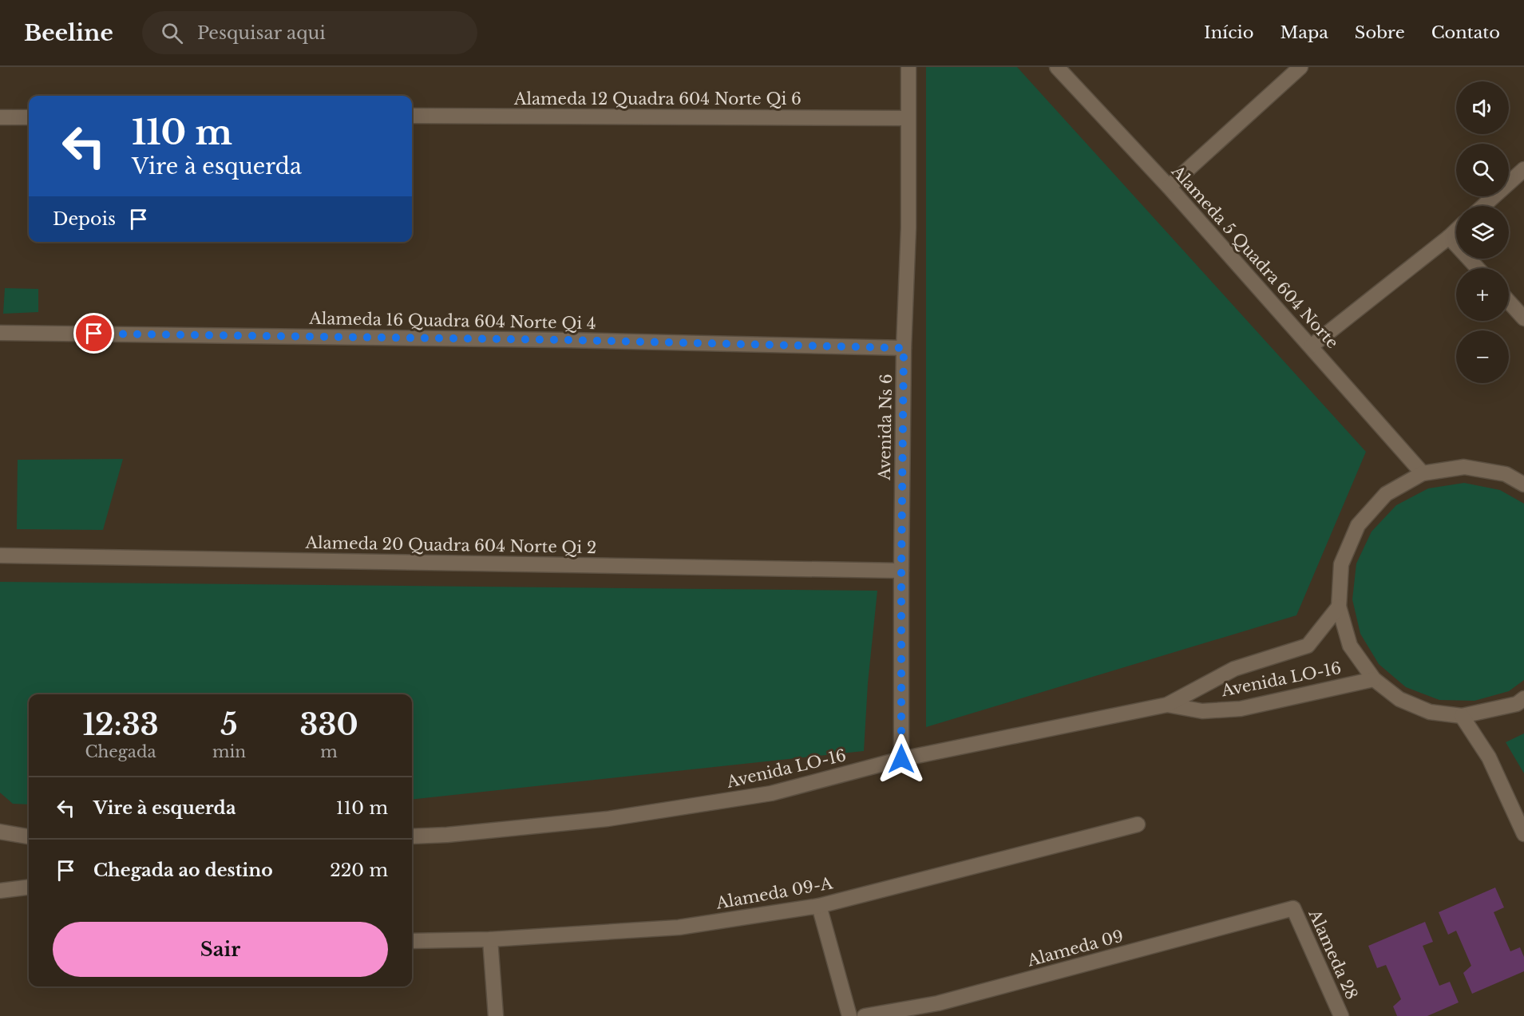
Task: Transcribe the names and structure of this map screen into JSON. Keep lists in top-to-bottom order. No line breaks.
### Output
{"streets":{"street":["Alameda 12 Quadra 604 Norte Qi 6","Alameda 5 Quadra 604 Norte","Alameda 16 Quadra 604 Norte Qi 4","Avenida Ns 6","Alameda 20 Quadra 604 Norte Qi 2","Avenida LO-16","Alameda 09-A","Alameda 09","Alameda 28"]},"crossings":[["Alameda 12 Quadra 604 Norte Qi 6","Avenida Ns 6"],["Alameda 5 Quadra 604 Norte","Avenida LO-16"],["Alameda 16 Quadra 604 Norte Qi 4","Avenida Ns 6"],["Avenida Ns 6","Alameda 20 Quadra 604 Norte Qi 2"],["Avenida Ns 6","Avenida LO-16"],["Alameda 09","Alameda 28"]],"page":{"header":"Beeline","search":"Pesquisar aqui","nav":["Início","Mapa","Sobre","Contato"],"map_buttons":["+","−"],"turn":["110 m","Vire à esquerda"],"then":"Depois","eta":["12:33","Chegada","5","min","330","m"],"list":[{"name":"Vire à esquerda","value":"110 m"},{"name":"Chegada ao destino","value":"220 m"}],"buttons":"Sair"}}
